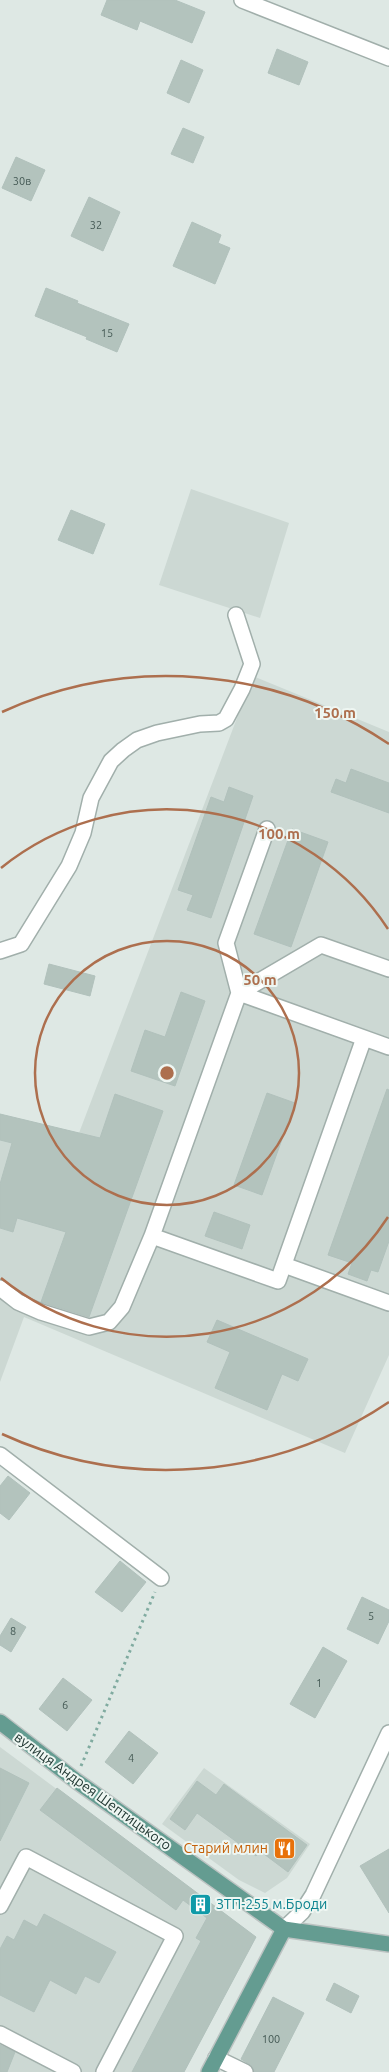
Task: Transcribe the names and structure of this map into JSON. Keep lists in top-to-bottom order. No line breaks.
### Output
{"streets":{"main road":["вулиця Андрея Шептицького"]},"places":{"restaurant":["Старий млин"],"building":["ЗТП-255 м.Броди"]},"house_numbers":["30в","32","15","5","8","1","6","4","100"],"rings":["150 m","100 m","50 m"]}
